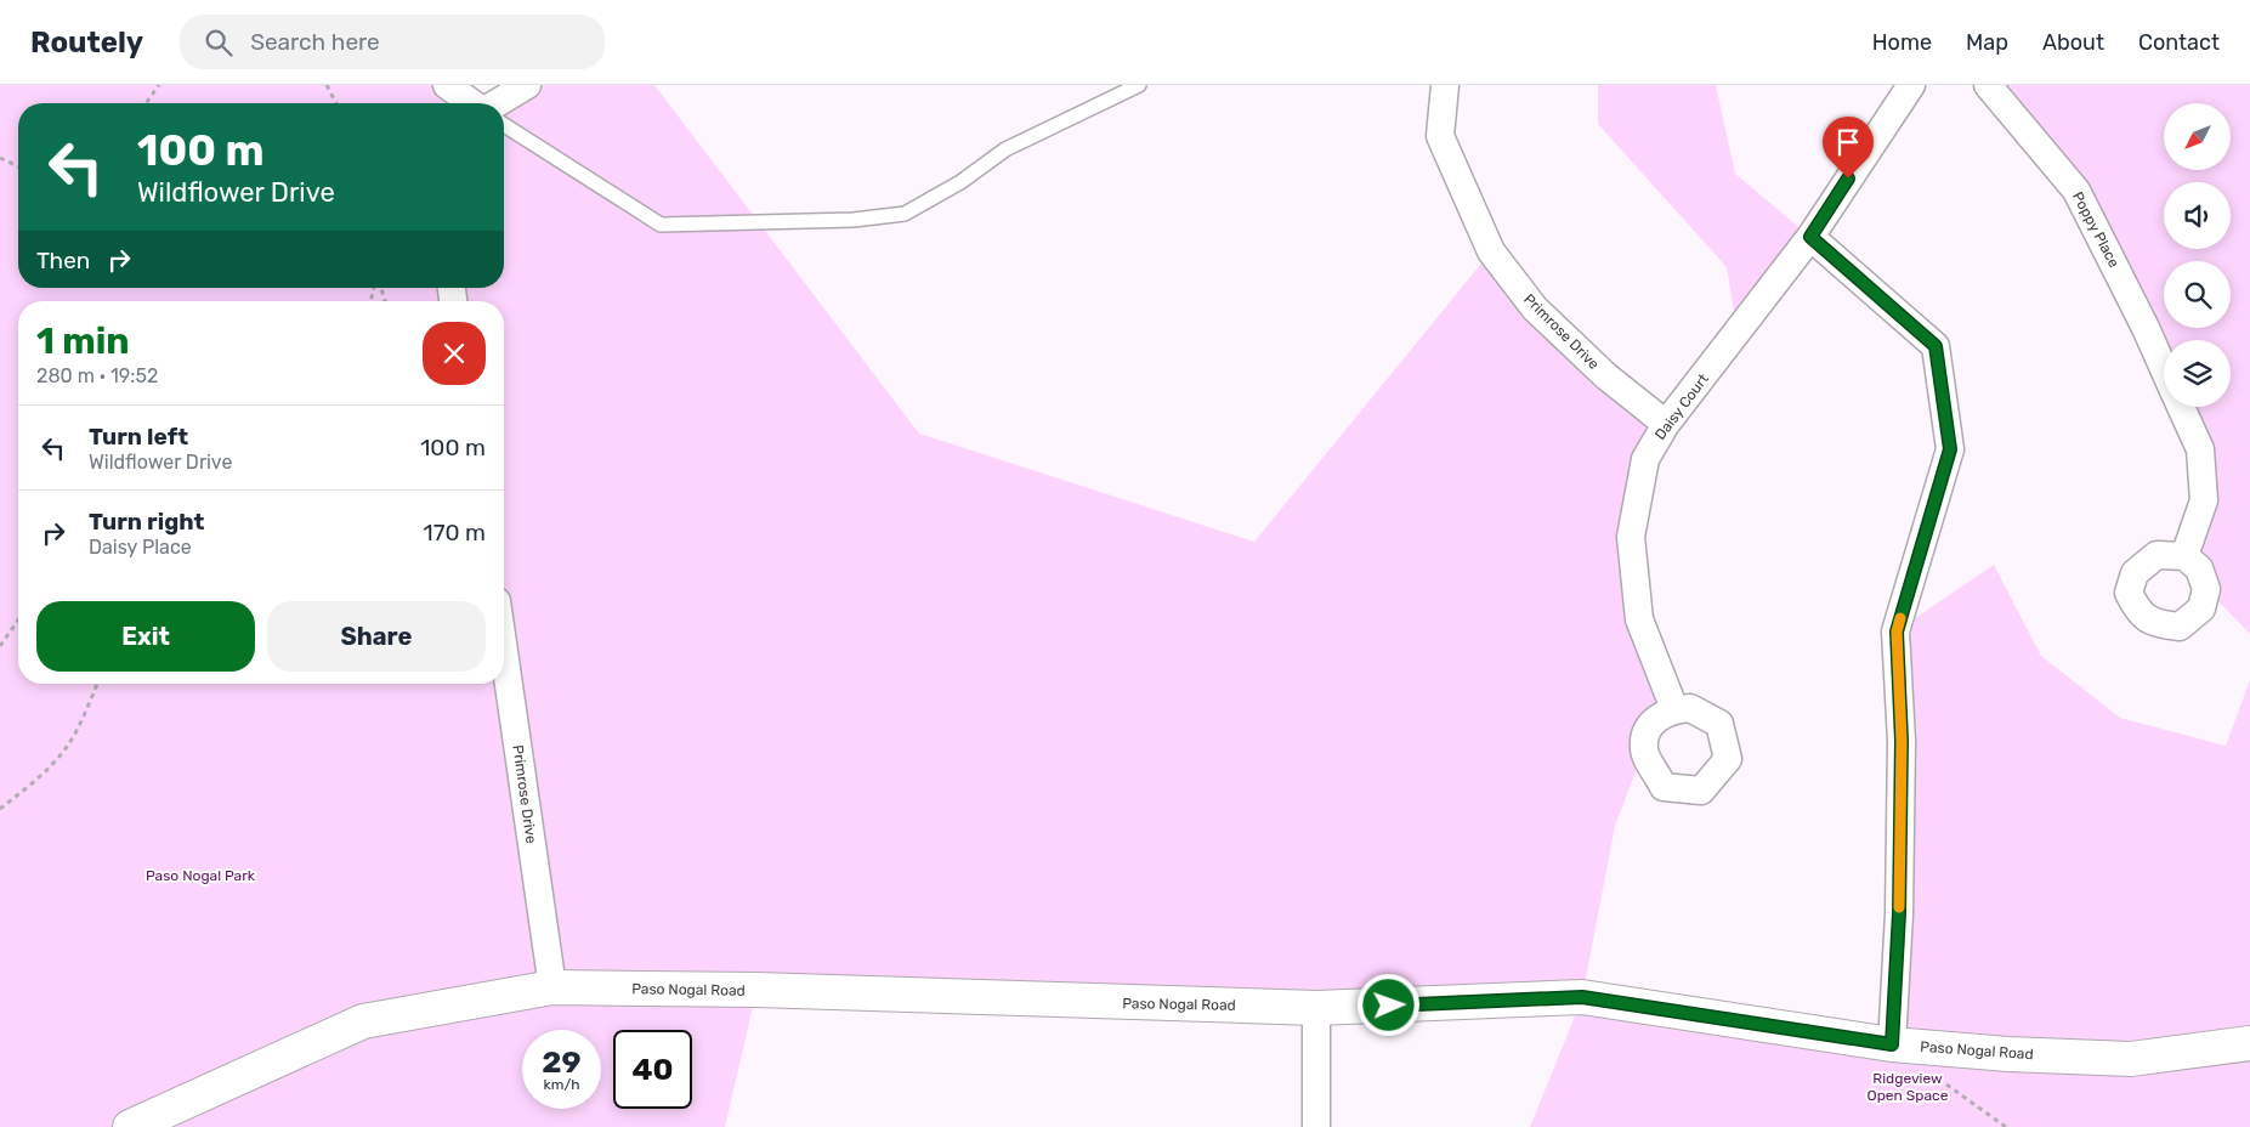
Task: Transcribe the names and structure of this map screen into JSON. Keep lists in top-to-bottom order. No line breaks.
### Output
{"streets":{"street":["Poppy Place","Primrose Drive","Daisy Court","Paso Nogal Road"]},"crossings":[["Primrose Drive","Daisy Court"],["Primrose Drive","Paso Nogal Road"]],"parks":["Paso Nogal Park","Ridgeview Open Space"],"north":"bottom left","page":{"header":"Routely","search":"Search here","nav":["Home","Map","About","Contact"],"turn":["100 m","Wildflower Drive"],"then":"Then","heading":["1 min","280 m · 19:52"],"list":[{"name":"Turn left","note":"Wildflower Drive","value":"100 m"},{"name":"Turn right","note":"Daisy Place","value":"170 m"}],"buttons":["Exit","Share"],"speed":"29 km/h","limit":"40"}}
